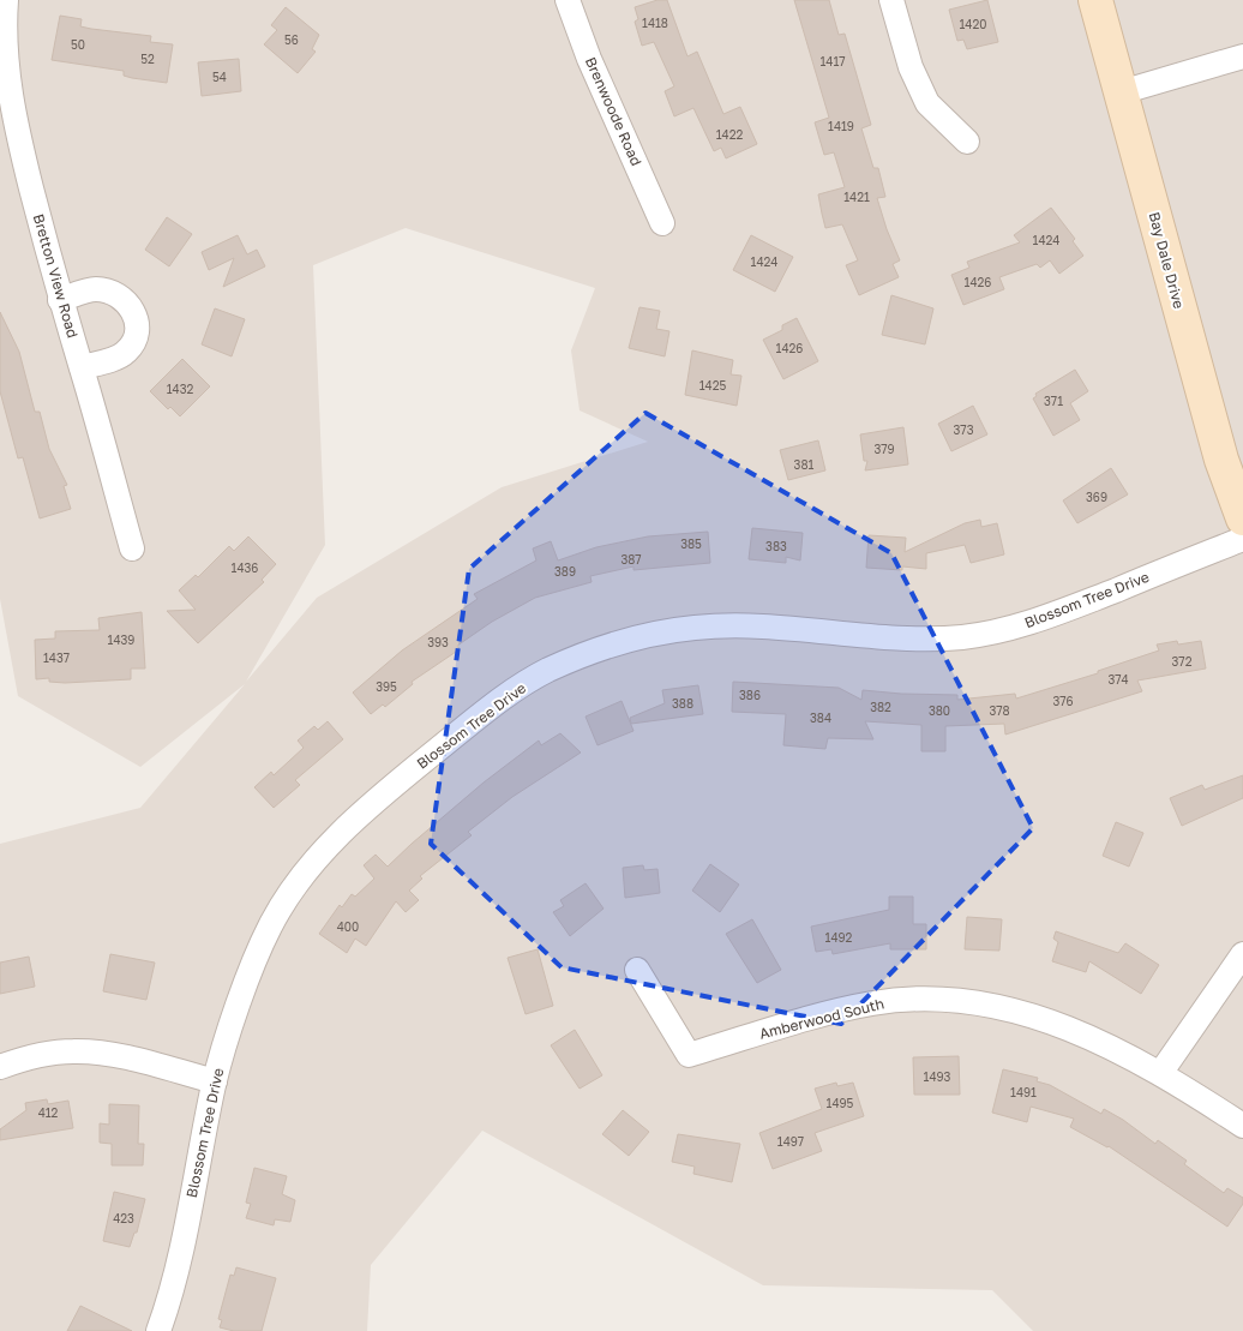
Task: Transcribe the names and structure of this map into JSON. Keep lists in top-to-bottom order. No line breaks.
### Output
{"streets":{"street":["Brenwoode Road","Bay Dale Drive","Bretton View Road","Blossom Tree Drive","Amberwood South"]},"house_numbers":["1418","1420","56","50","52","1417","54","1419","1422","1421","1424","1424","1426","1426","1425","1432","371","373","379","381","369","385","383","387","1436","389","1439","393","1437","372","374","395","386","376","388","382","380","378","384","400","1492","1493","1491","1495","412","1497","423"]}
